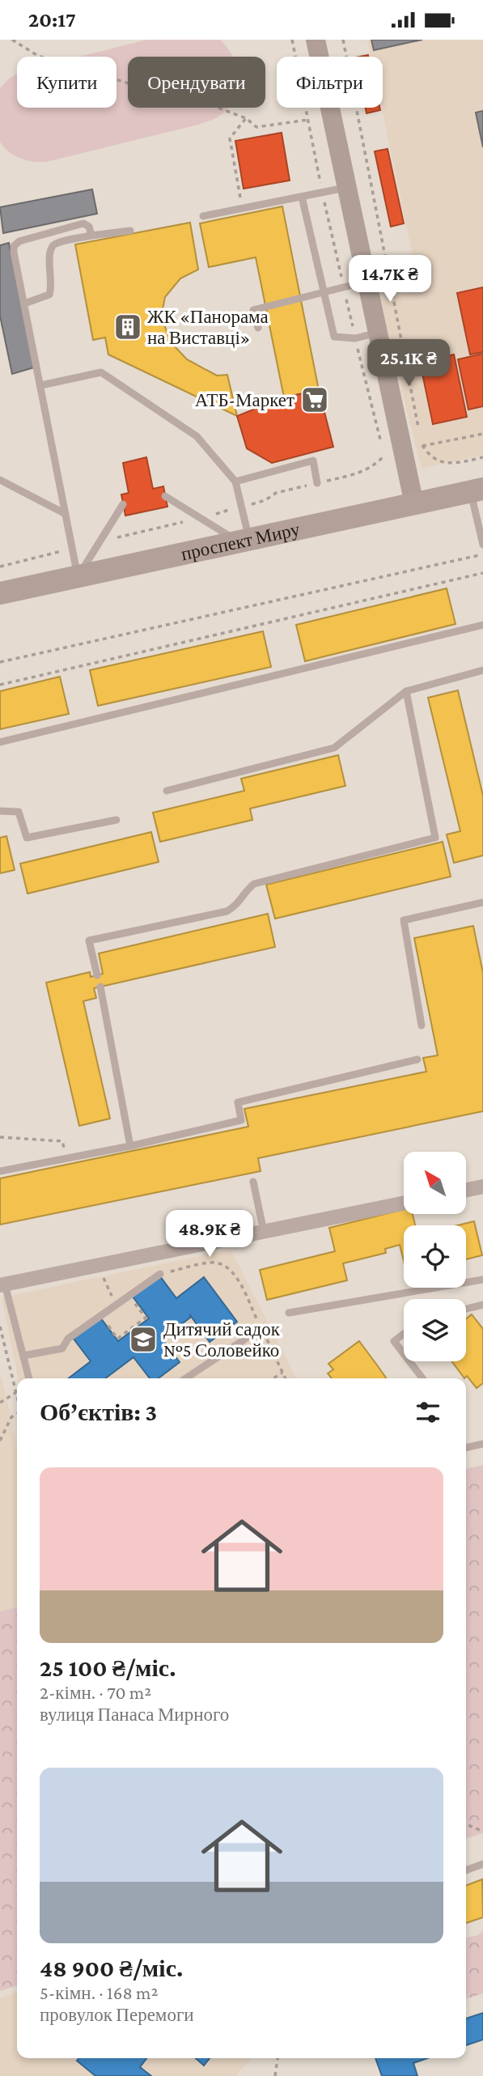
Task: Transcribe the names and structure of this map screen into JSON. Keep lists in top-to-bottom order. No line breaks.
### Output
{"streets":{"main road":["проспект Миру"]},"places":{"building":["ЖК «Панорама на Виставці»"],"supermarket":["АТБ-Маркет"],"school or university":["Дитячий садок №5 Соловейко"]},"north":"top left","page":{"status":"20:17","chip":["Купити","Орендувати","Фільтри"],"price":["14.7K ₴","25.1K ₴","48.9K ₴"],"heading":"Об’єктів: 3","list":[{"name":"25 100 ₴/міс.","note":"2-кімн. · 70 m² · вулиця Панаса Мирного"},{"name":"48 900 ₴/міс.","note":"5-кімн. · 168 m² · провулок Перемоги"}]}}
